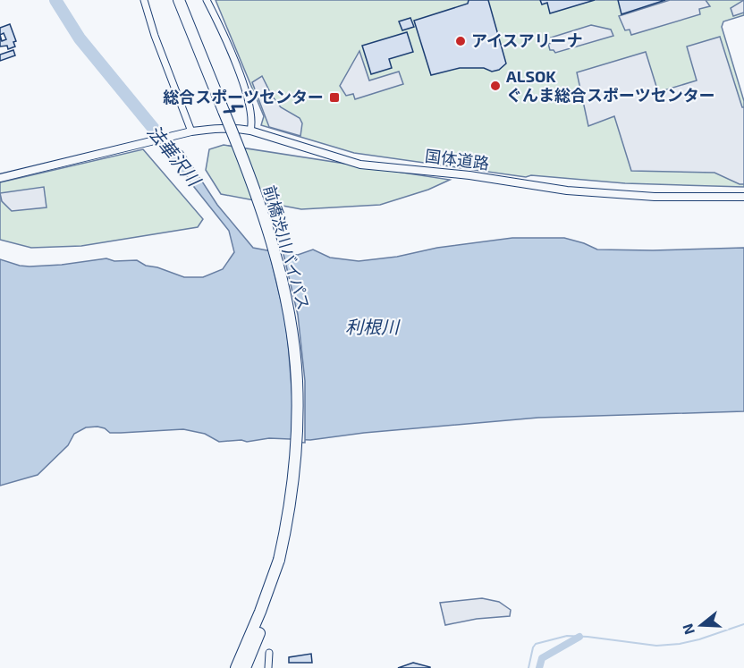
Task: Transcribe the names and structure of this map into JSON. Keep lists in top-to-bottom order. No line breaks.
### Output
{"streets":{"highway":["前橋渋川バイパス"],"street":["国体道路"]},"water":["法華沢川","利根川"],"places":{"other":["アイスアリーナ","ALSOK ぐんま総合スポーツセンター"],"transit":["総合スポーツセンター"]},"north":"left"}
